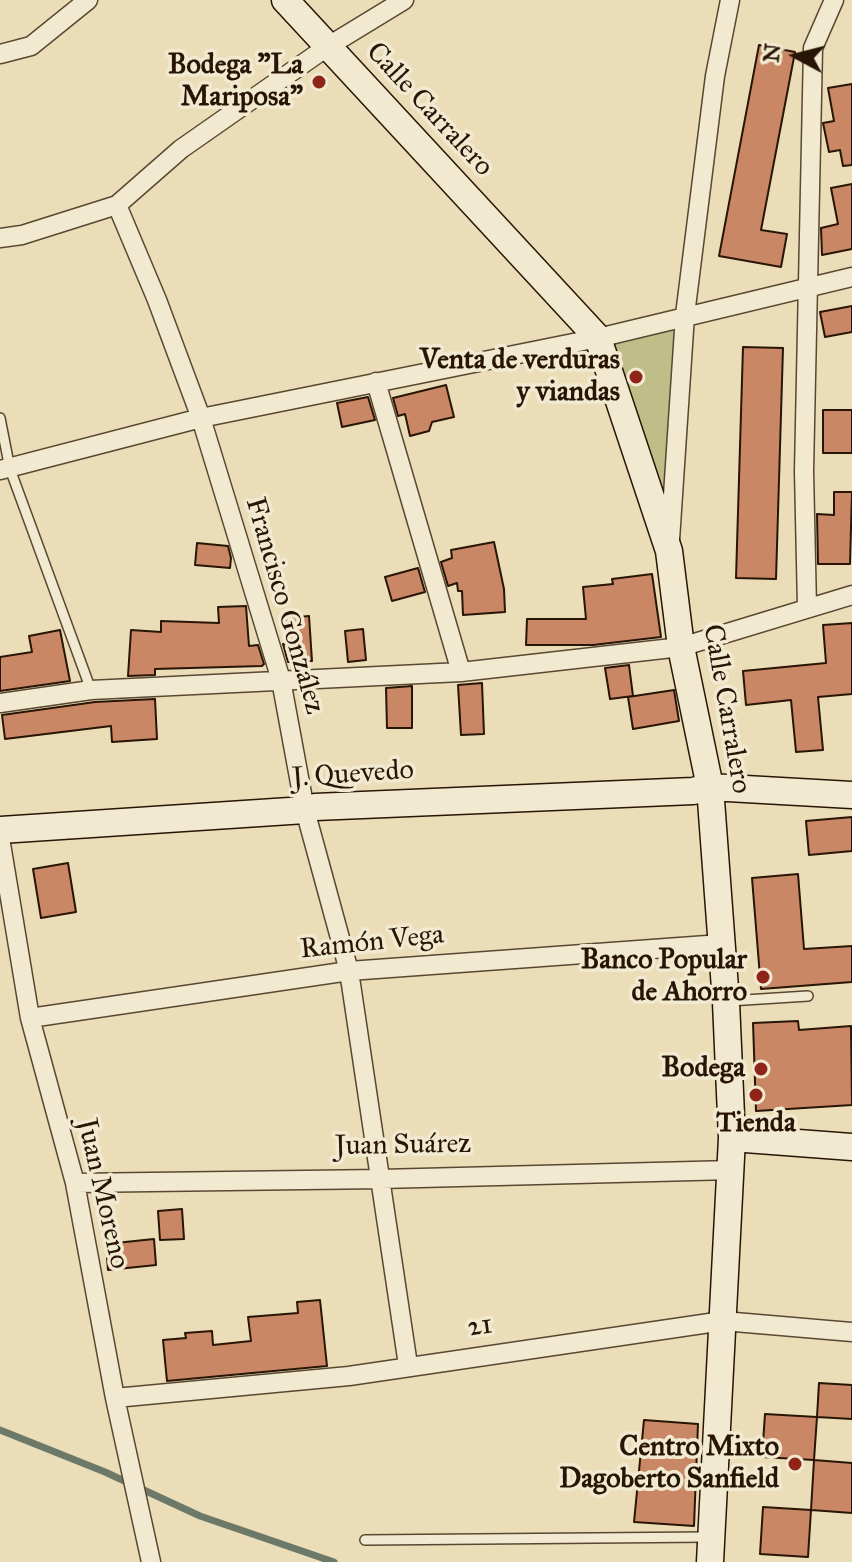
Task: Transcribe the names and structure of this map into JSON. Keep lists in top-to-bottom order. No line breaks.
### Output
{"streets":{"street":["Calle Carralero","Francisco González","J. Quevedo","Ramón Vega","Juan Suárez","Juan Moreno","21"]},"crossings":[["Calle Carralero","J. Quevedo"],["Calle Carralero","Ramón Vega"],["Calle Carralero","Juan Suárez"],["Calle Carralero","21"],["Francisco González","J. Quevedo"],["Francisco González","Ramón Vega"],["Francisco González","Juan Suárez"],["Francisco González","21"],["Ramón Vega","Juan Moreno"],["Juan Suárez","Juan Moreno"],["Juan Moreno","21"]],"places":["Bodega \"La Mariposa\"","Venta de verduras y viandas","Banco Popular de Ahorro","Bodega","Tienda","Centro Mixto Dagoberto Sanfield"],"north":"left"}
